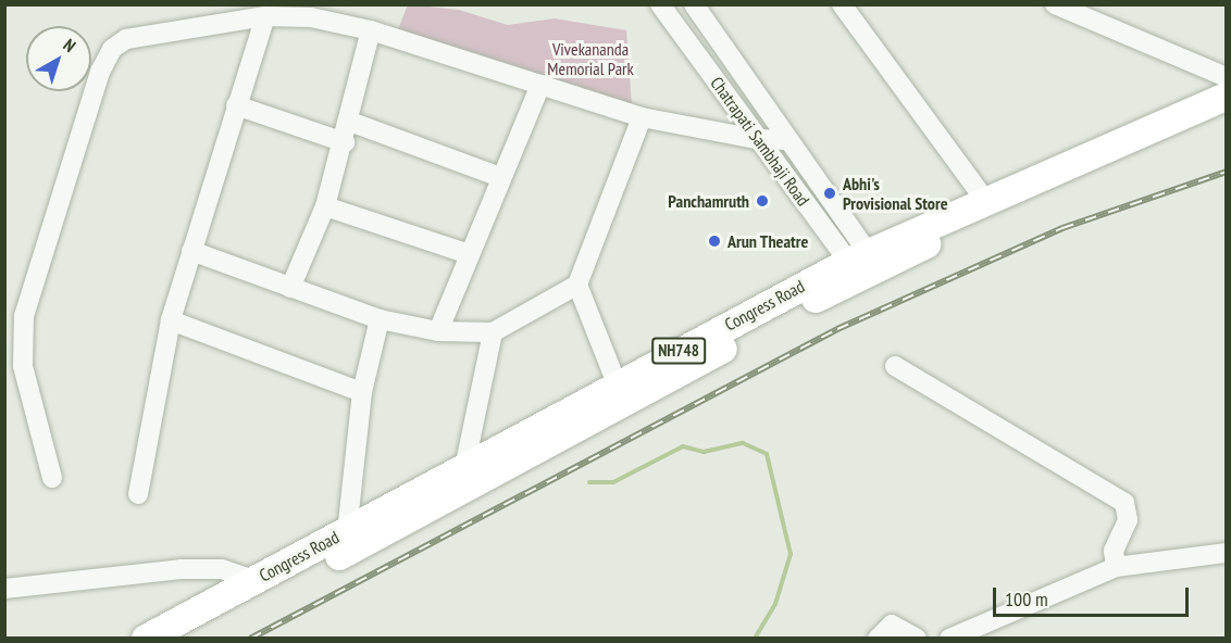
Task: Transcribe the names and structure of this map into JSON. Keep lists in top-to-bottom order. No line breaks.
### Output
{"streets":{"highway":["Congress Road","NH748"],"street":["Chatrapati Sambhaji Road"]},"crossings":[["Chatrapati Sambhaji Road","Congress Road"]],"parks":["Vivekananda Memorial Park"],"places":["Abhi's Provisional Store","Panchamruth","Arun Theatre"],"scale_bar":"100 m","north":"top right"}
